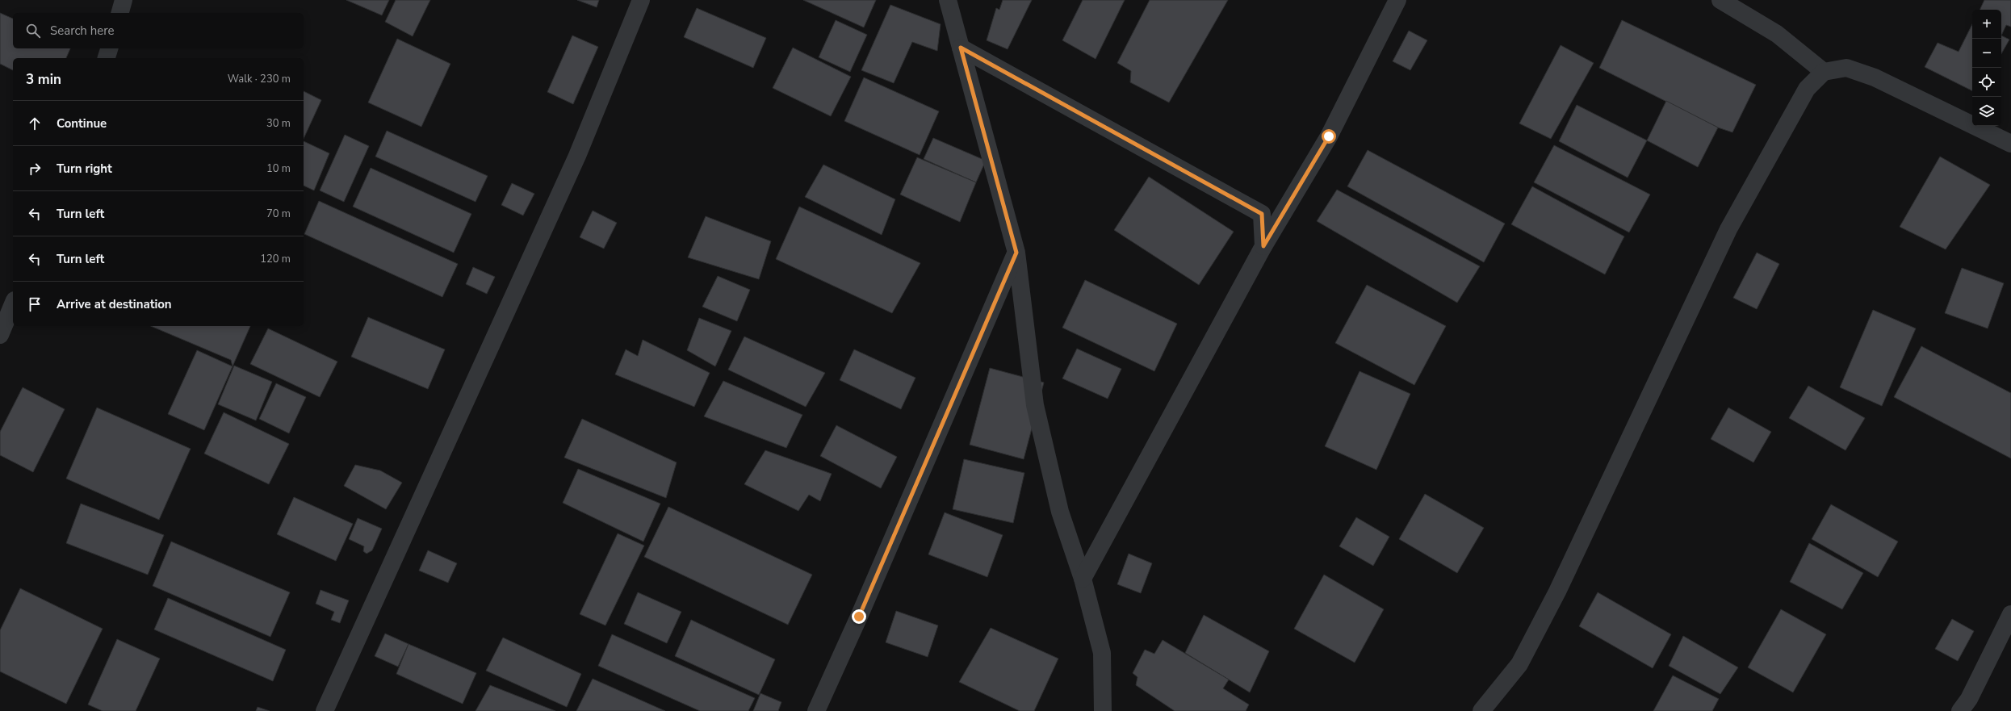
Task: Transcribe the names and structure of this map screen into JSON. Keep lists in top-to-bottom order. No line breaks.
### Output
{"page":{"map_buttons":["+","−"],"search":"Search here","heading":["3 min","Walk · 230 m"],"list":[["Continue","30 m"],["Turn right","10 m"],["Turn left","70 m"],["Turn left","120 m"],"Arrive at destination"]}}
